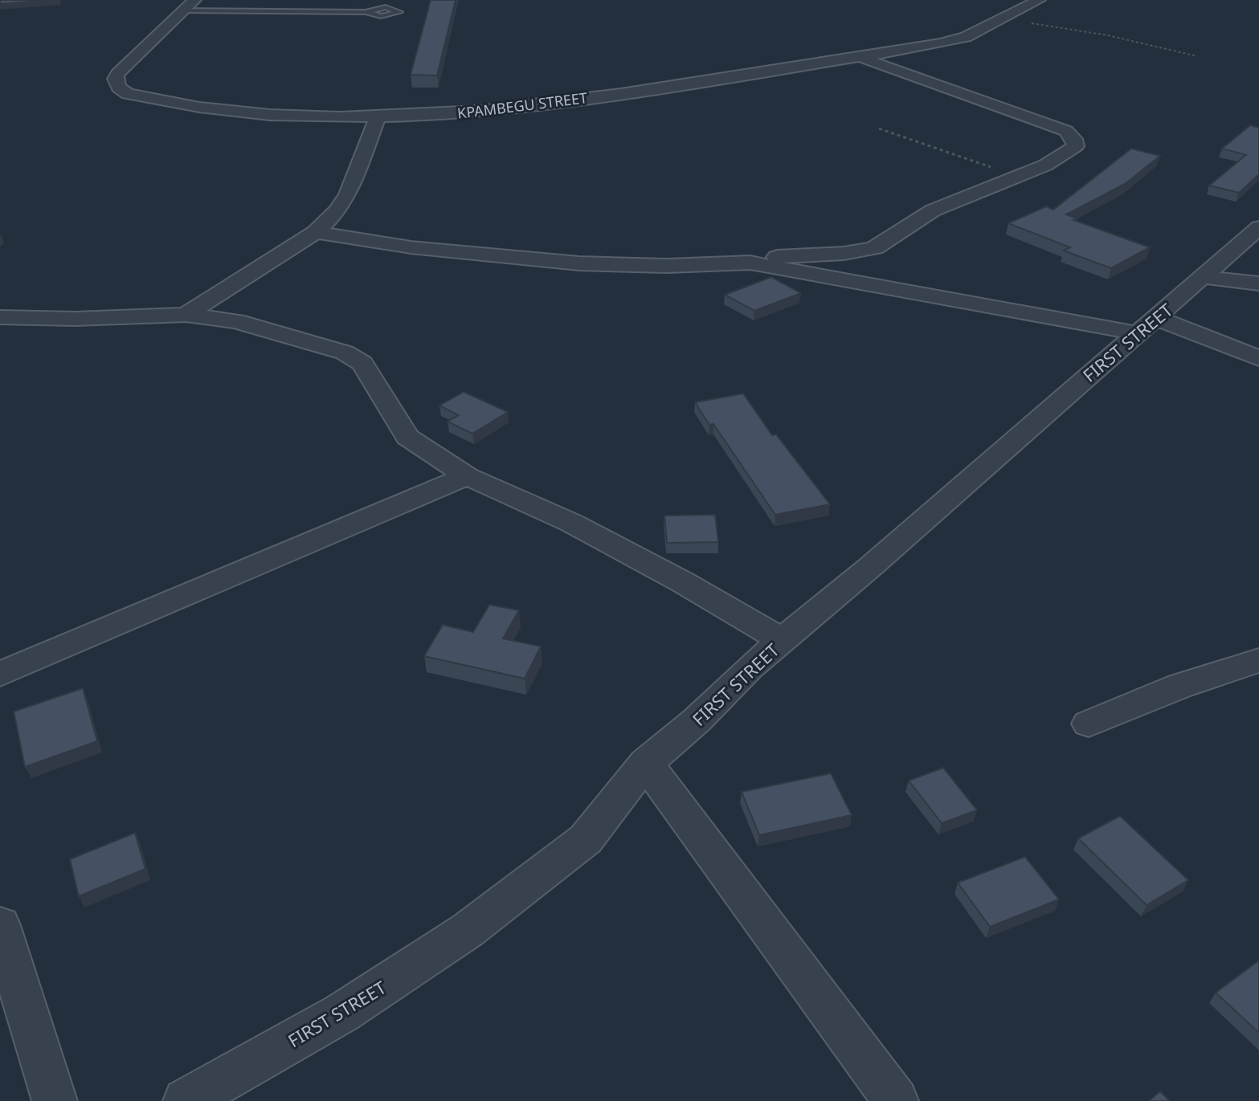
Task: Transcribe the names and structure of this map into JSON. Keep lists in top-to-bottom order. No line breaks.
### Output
{"streets":{"street":["KPAMBEGU STREET","FIRST STREET"]}}
